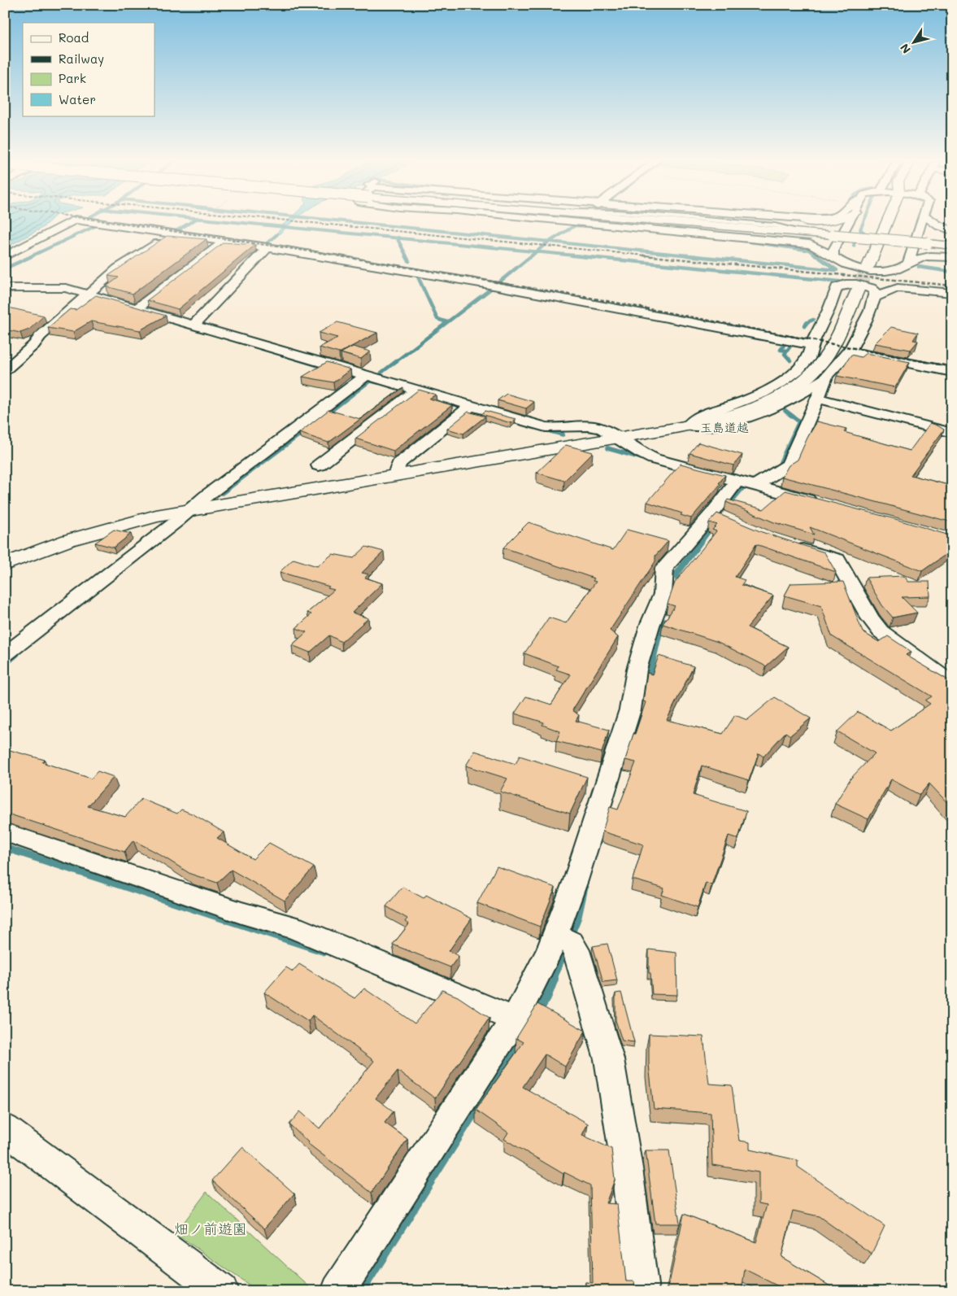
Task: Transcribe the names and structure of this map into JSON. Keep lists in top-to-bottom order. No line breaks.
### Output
{"districts":["玉島道越"],"parks":["畑ノ前遊園"],"legend":["Road","Railway","Park","Water"],"north":"bottom left"}
